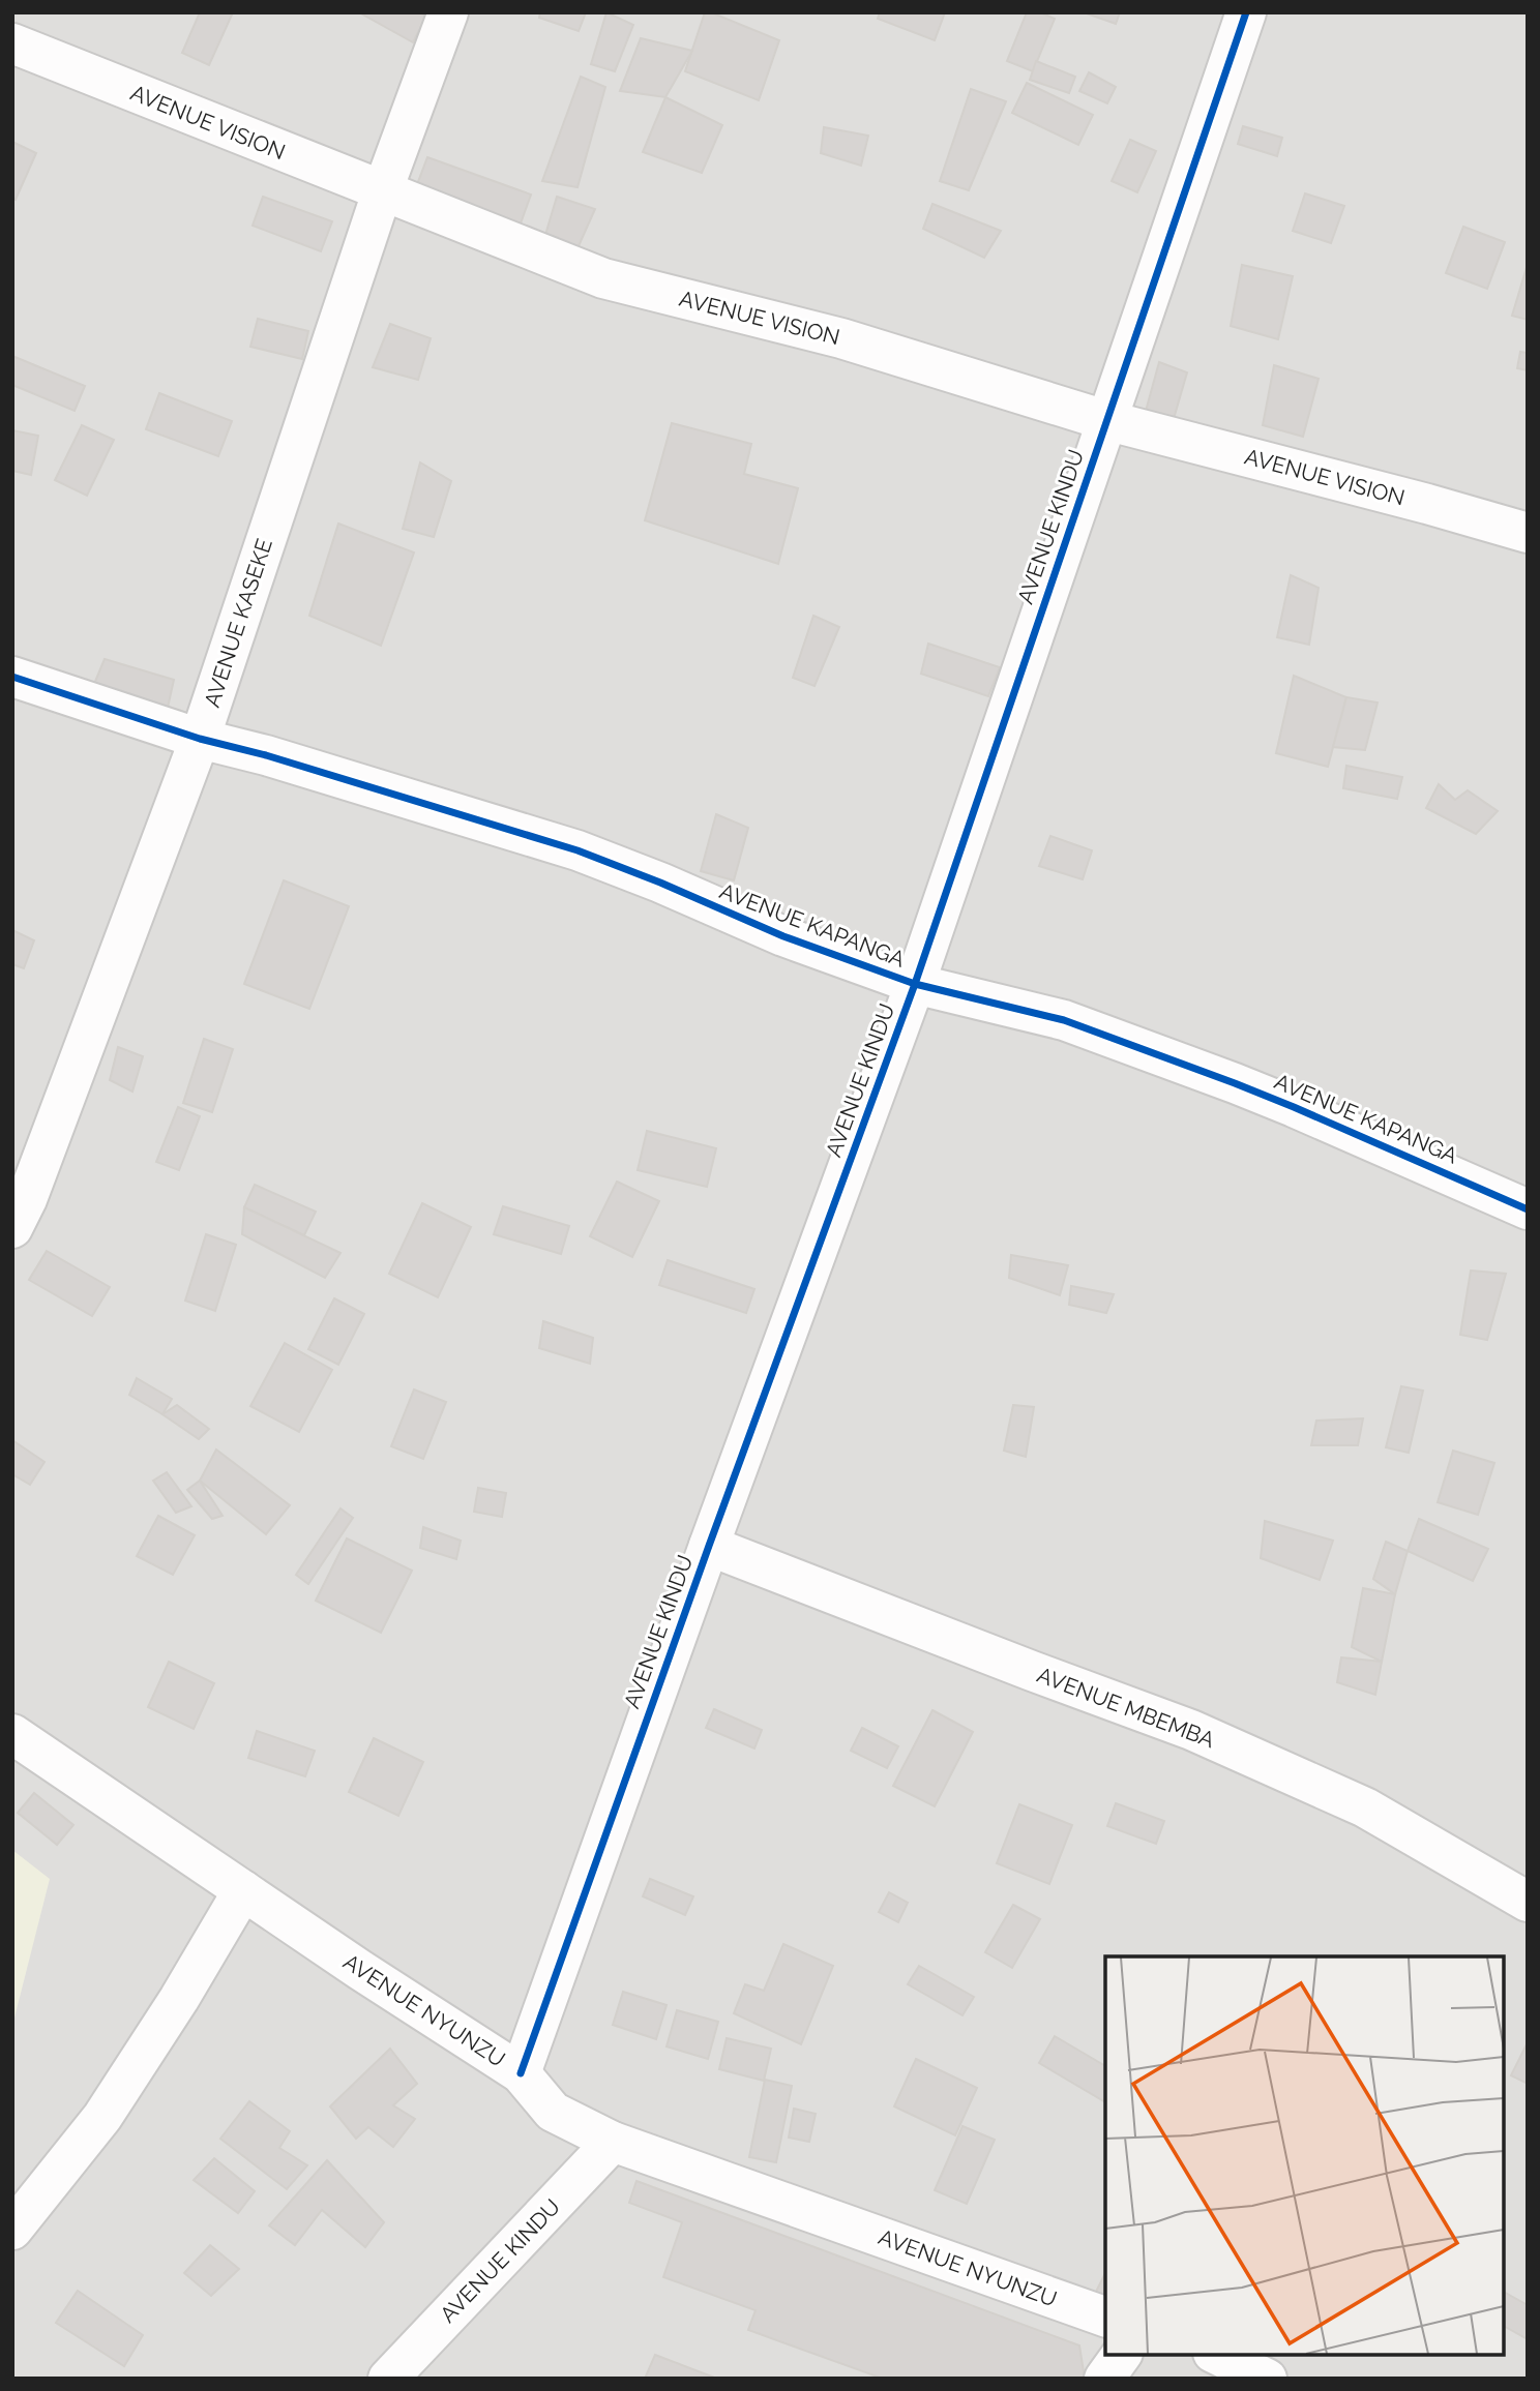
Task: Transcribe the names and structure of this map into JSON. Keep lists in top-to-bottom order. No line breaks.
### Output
{"streets":{"street":["AVENUE VISION","AVENUE KINDU","AVENUE KASEKE","AVENUE KAPANGA","AVENUE MBEMBA","AVENUE NYUNZU"]},"crossings":[["AVENUE VISION","AVENUE KINDU"],["AVENUE VISION","AVENUE KASEKE"],["AVENUE KINDU","AVENUE KAPANGA"],["AVENUE KINDU","AVENUE MBEMBA"],["AVENUE KINDU","AVENUE NYUNZU"],["AVENUE KASEKE","AVENUE KAPANGA"]]}
